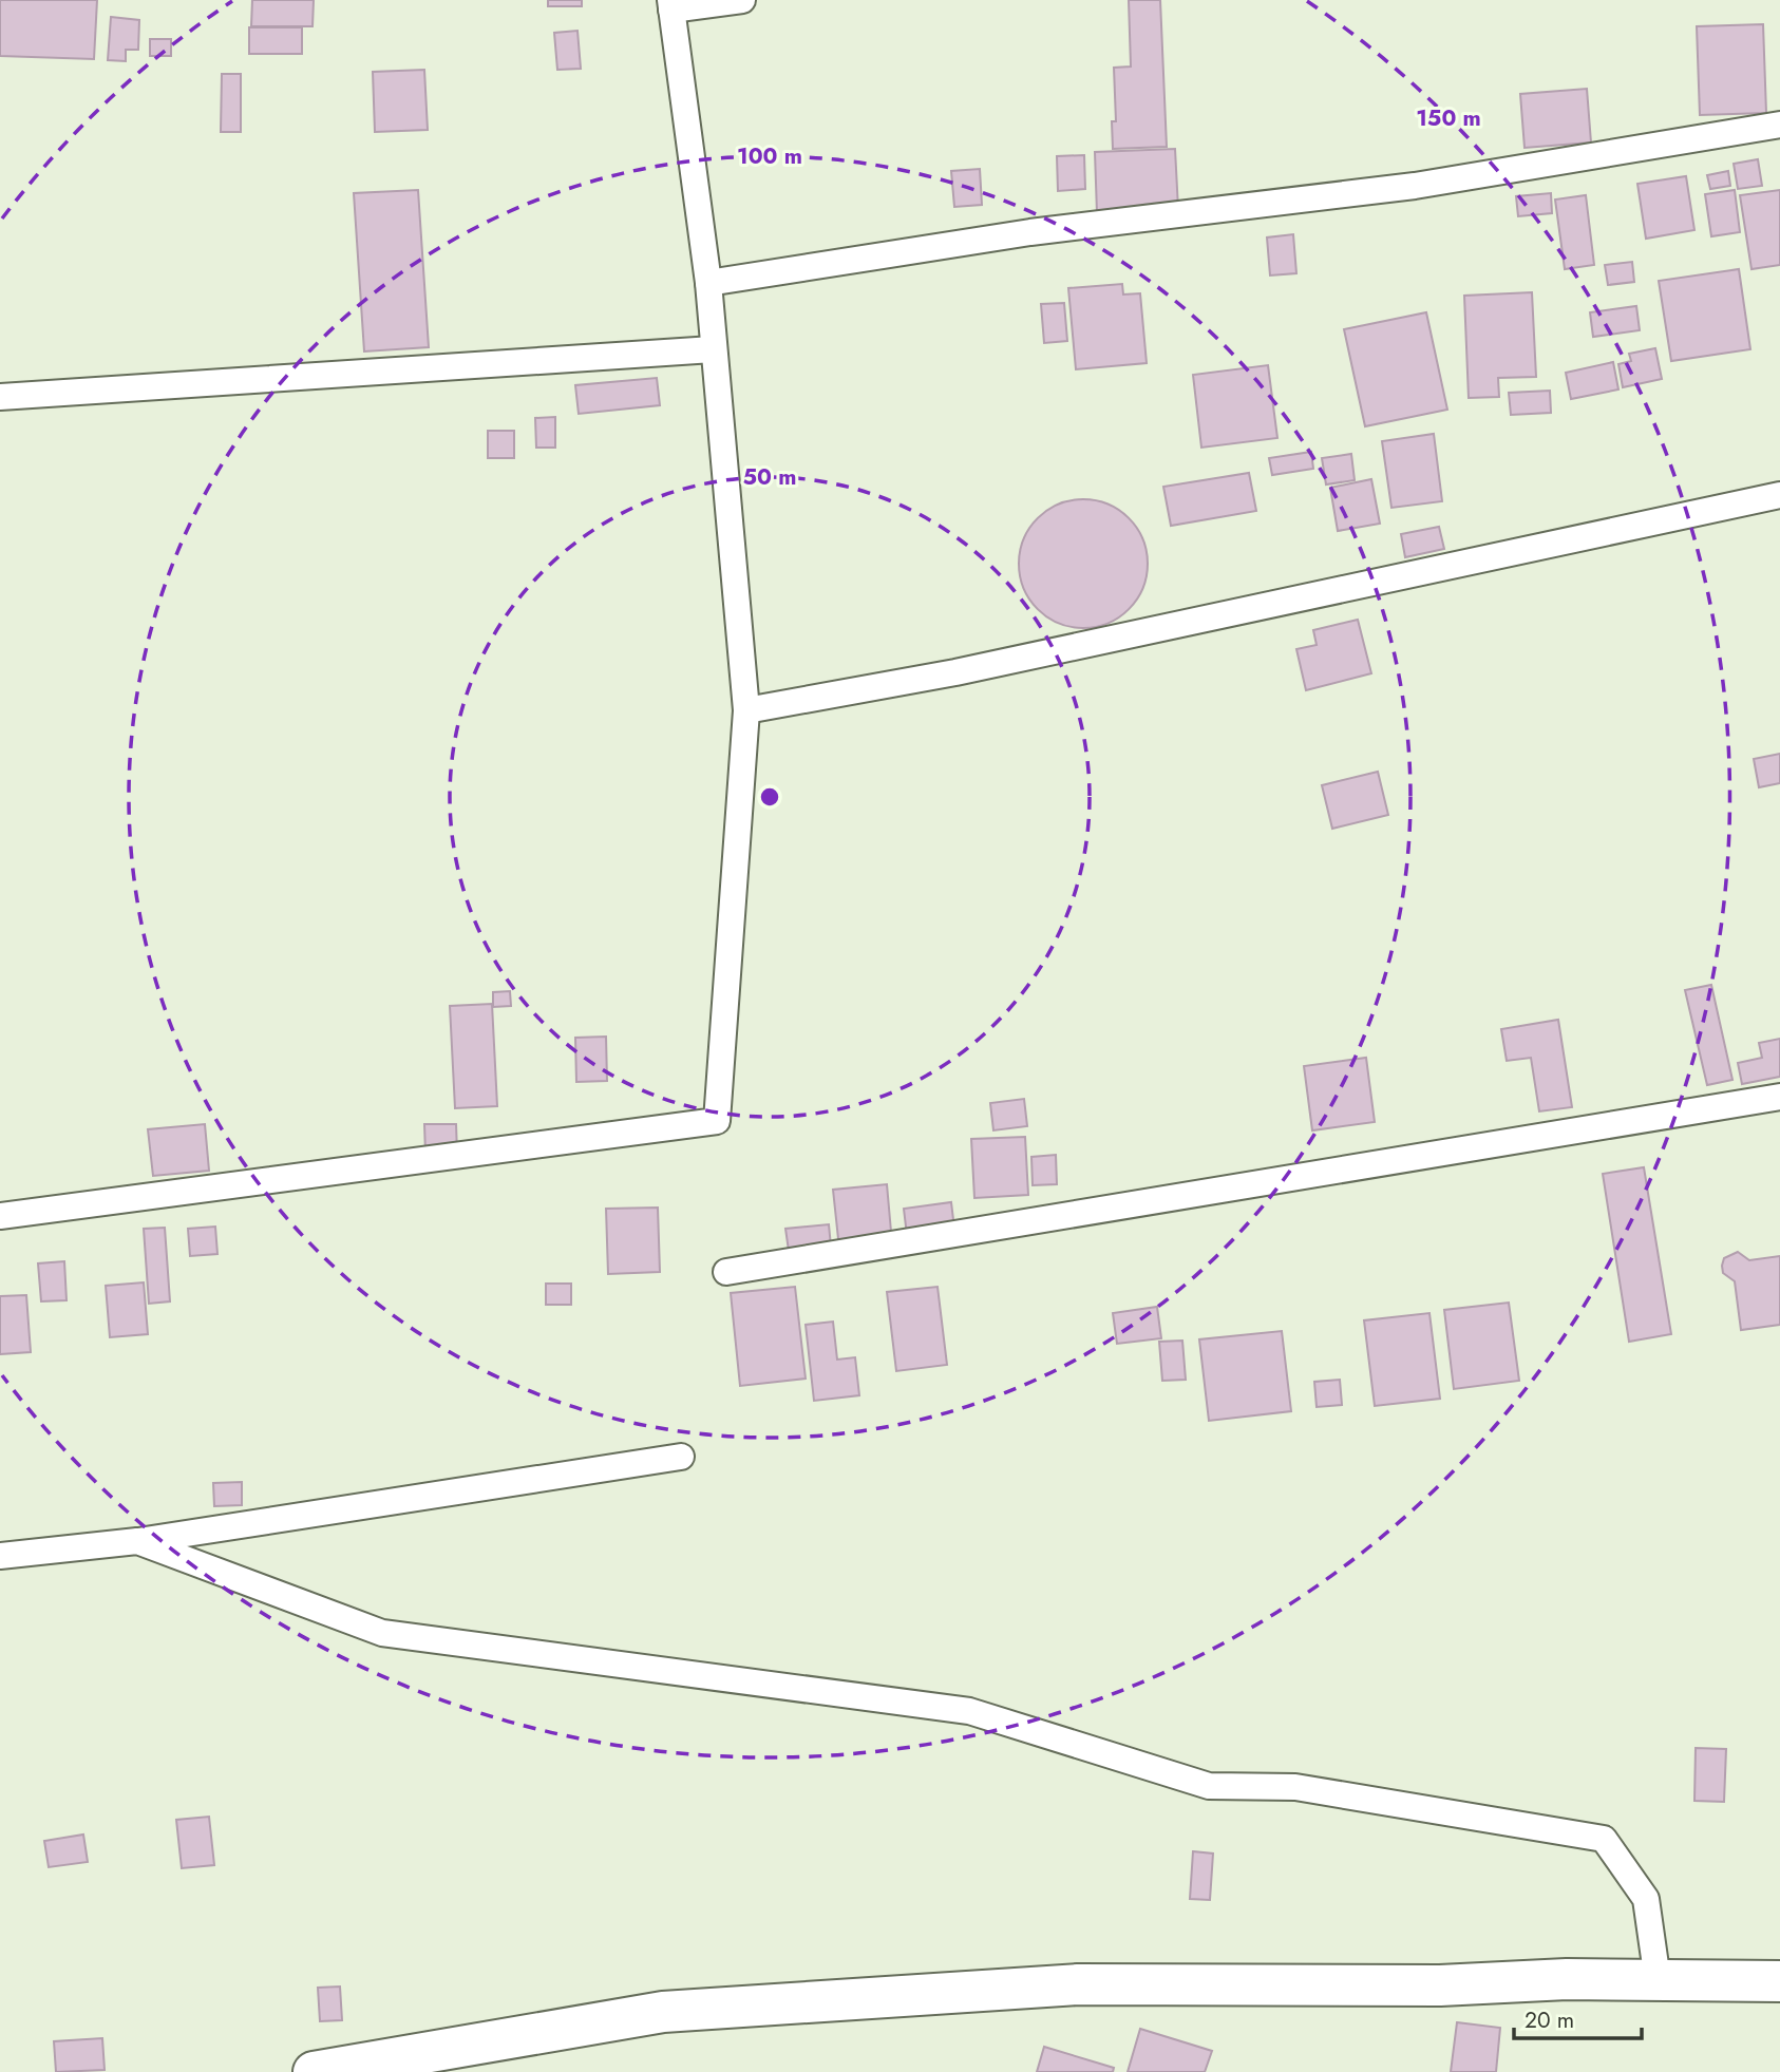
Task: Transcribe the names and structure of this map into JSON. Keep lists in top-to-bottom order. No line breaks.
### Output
{"scale_bar":"20 m","rings":["150 m","100 m","50 m"]}
